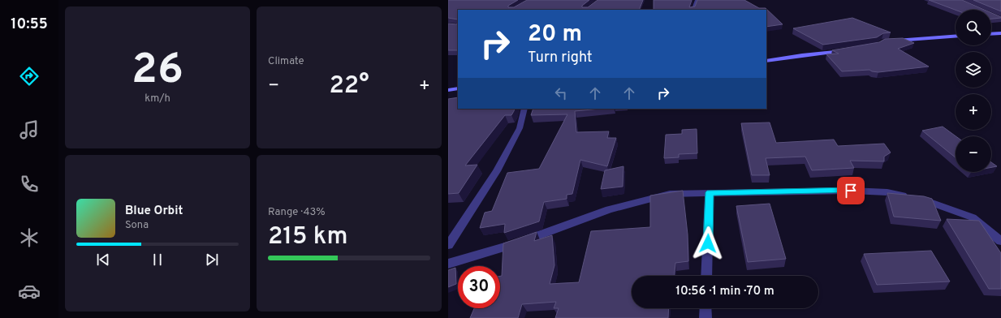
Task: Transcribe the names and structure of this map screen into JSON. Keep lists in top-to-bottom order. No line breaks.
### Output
{"page":{"tabs":"10:55","tile":[["26","km/h"],"Climate",["Range · 43%","215 km"]],"map_buttons":["+","−"],"turn":["20 m","Turn right"],"heat":["−","22°","+"],"song":["Blue Orbit","Sona"],"limit":"30","trip":"10:56 · 1 min · 70 m"}}
